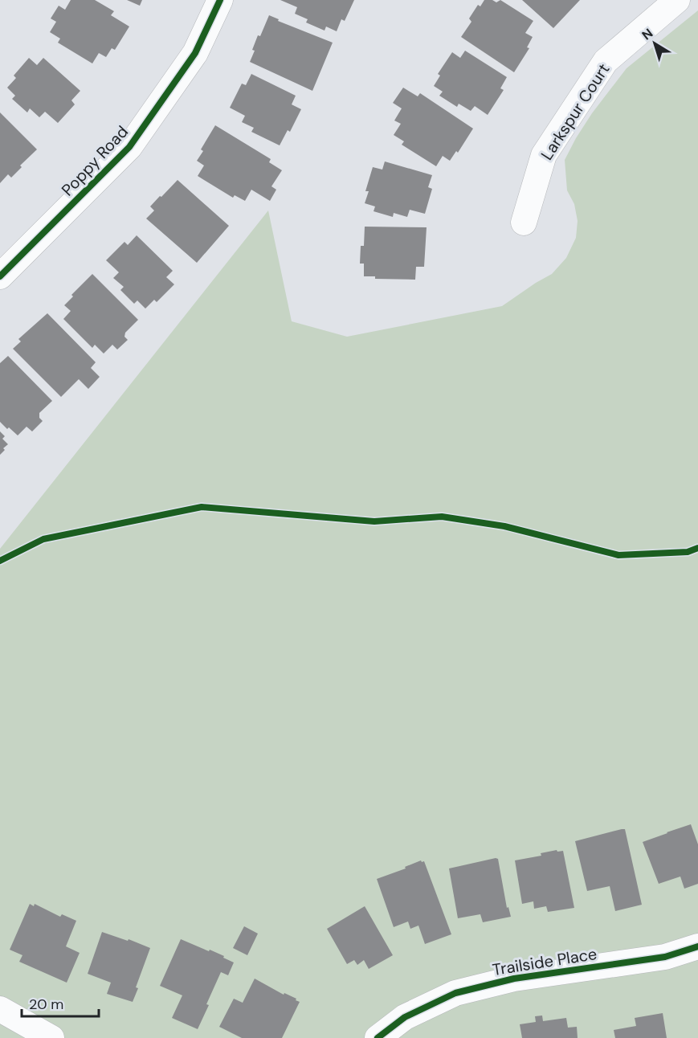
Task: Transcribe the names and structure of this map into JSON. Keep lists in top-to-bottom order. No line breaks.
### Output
{"streets":{"street":["Larkspur Court","Poppy Road","Trailside Place"]},"scale_bar":"20 m","north":"top left"}
